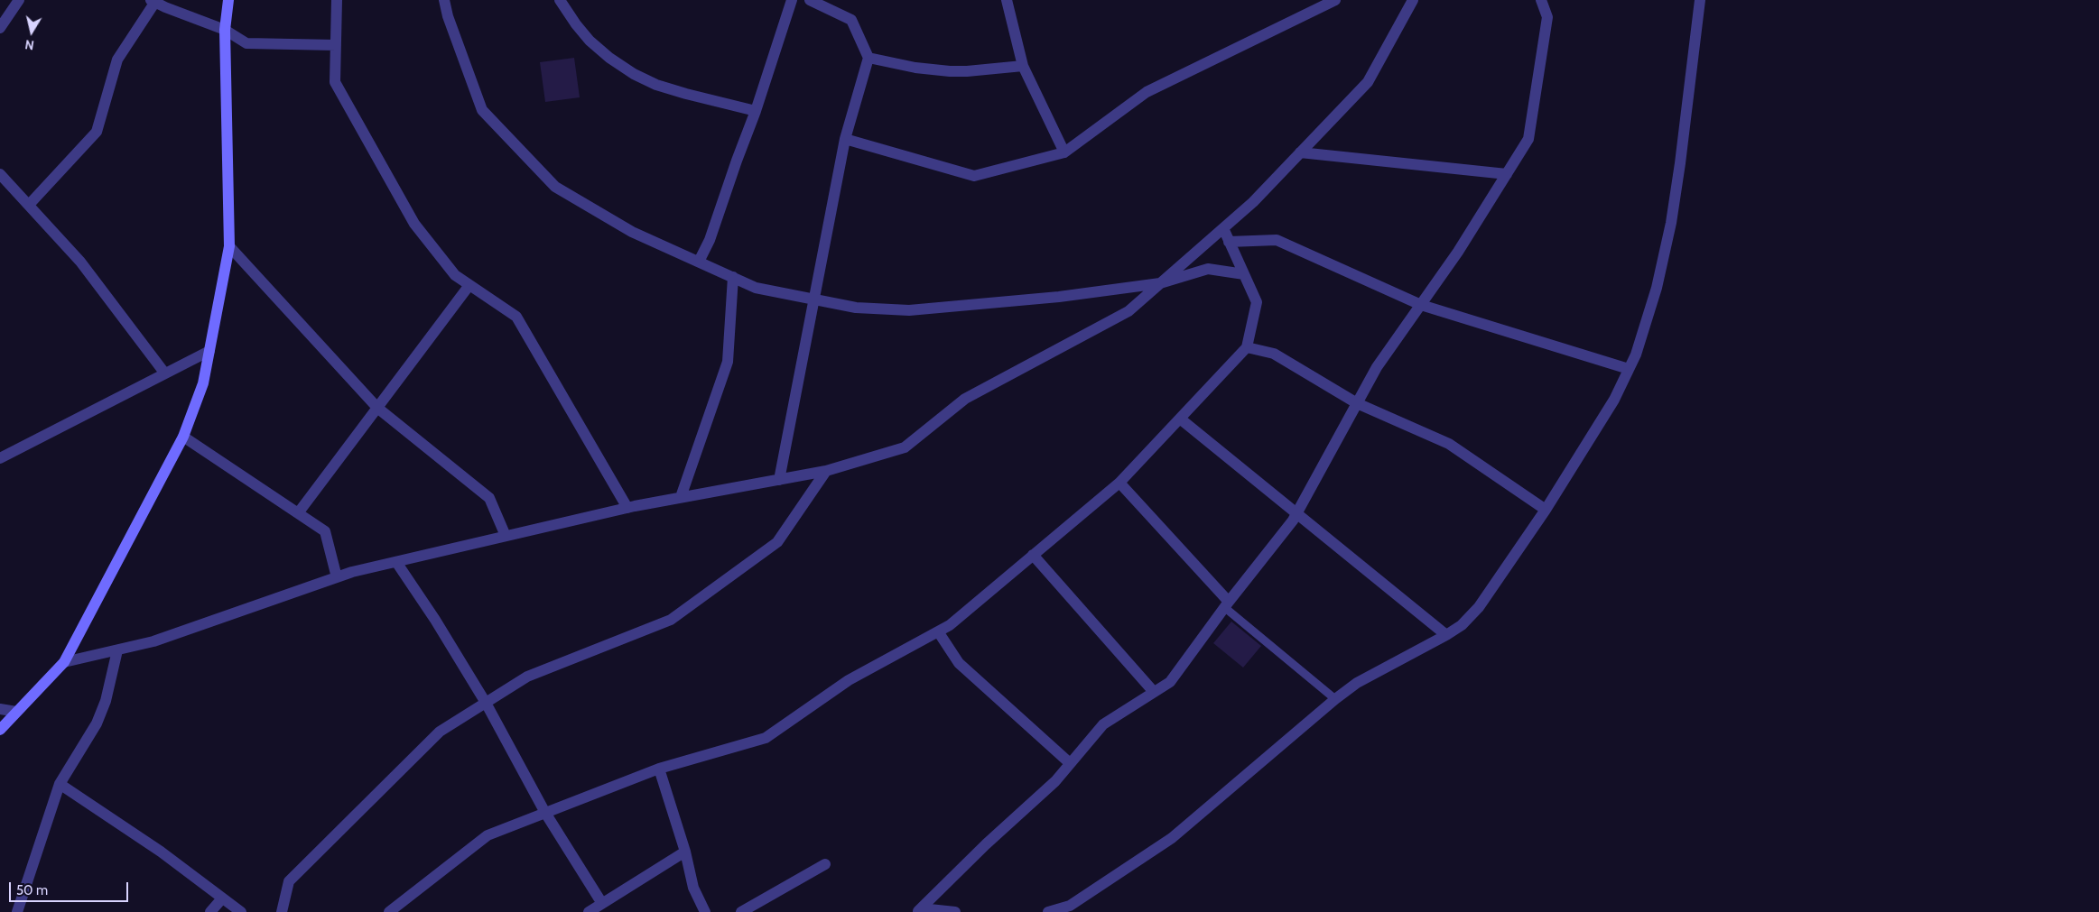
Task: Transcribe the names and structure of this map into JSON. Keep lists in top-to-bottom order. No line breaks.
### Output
{"scale_bar":"50 m","north":"bottom"}
